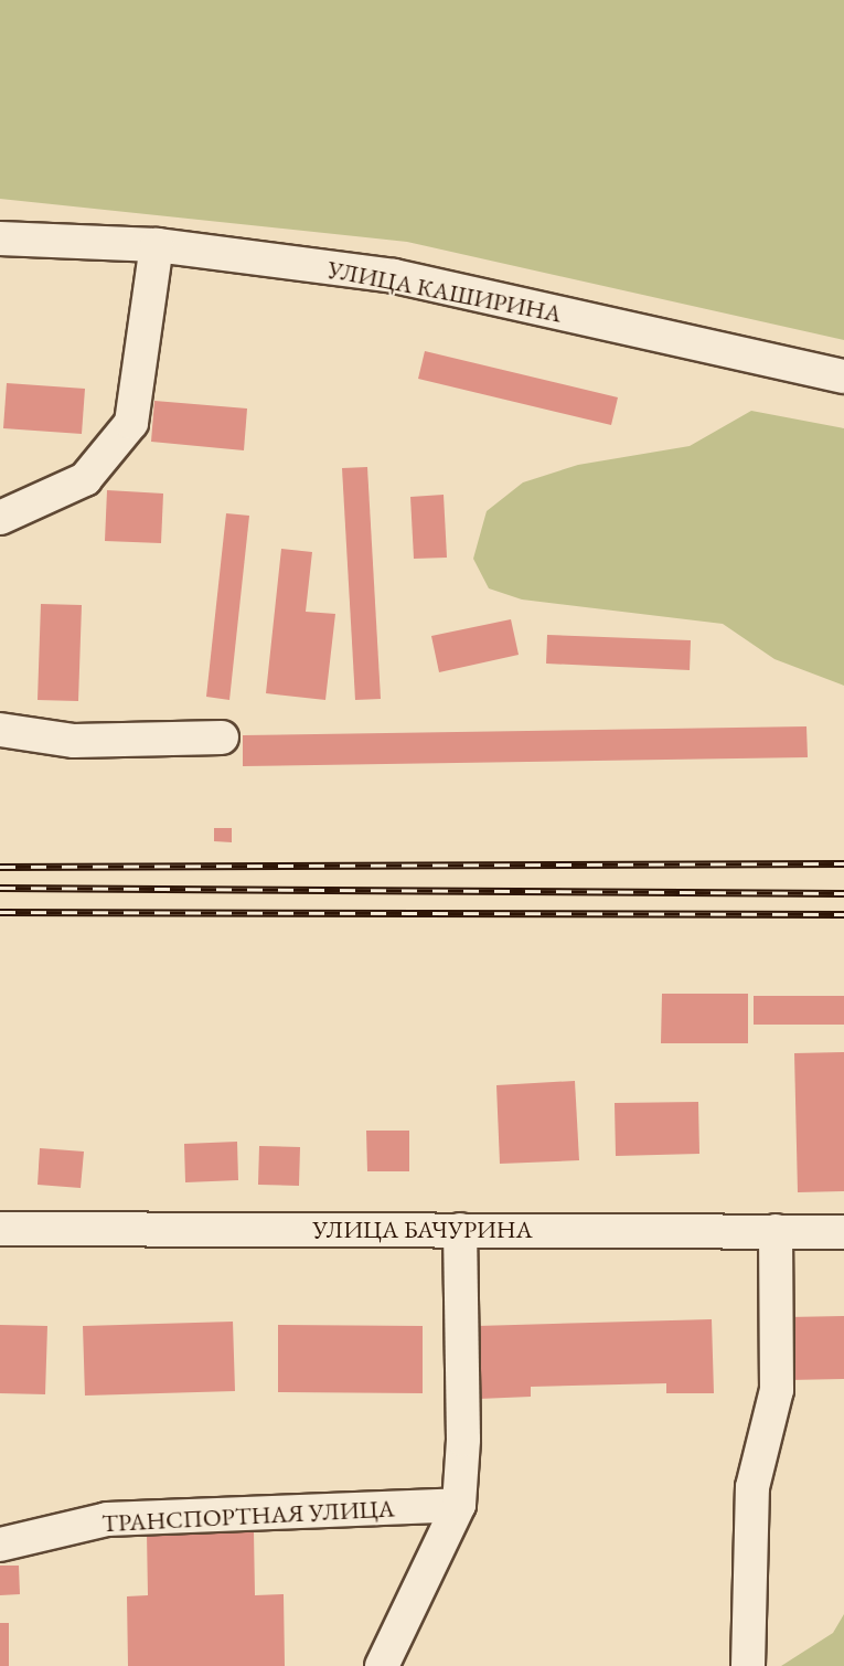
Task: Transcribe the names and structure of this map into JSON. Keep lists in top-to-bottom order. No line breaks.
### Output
{"streets":{"street":["УЛИЦА КАШИРИНА","УЛИЦА БАЧУРИНА","ТРАНСПОРТНАЯ УЛИЦА"]}}
